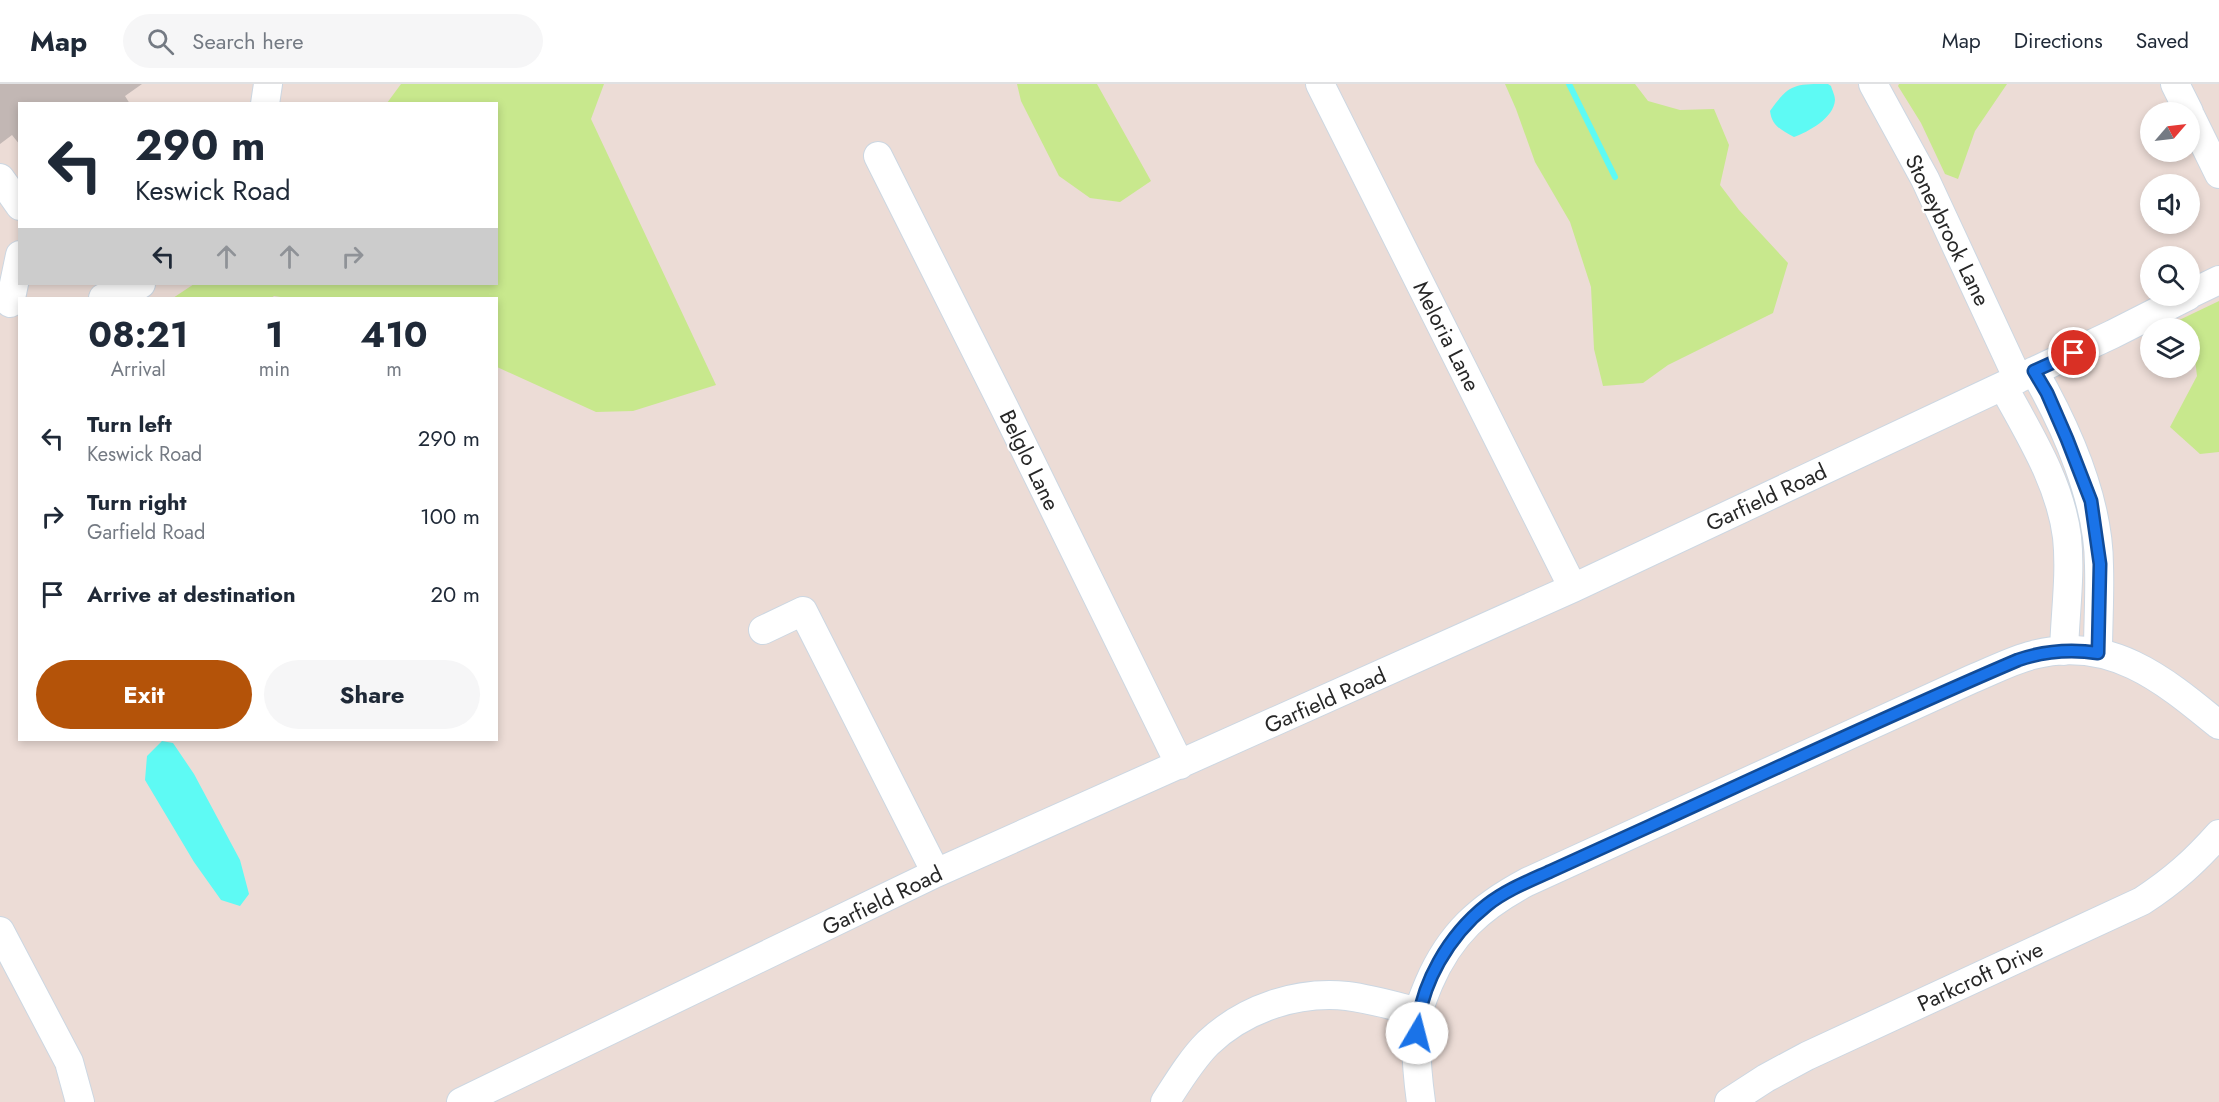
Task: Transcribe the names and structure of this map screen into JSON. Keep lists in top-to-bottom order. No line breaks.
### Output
{"streets":{"street":["Stoneybrook Lane","Meloria Lane","Belglo Lane","Garfield Road","Parkcroft Drive"]},"crossings":[["Stoneybrook Lane","Garfield Road"],["Meloria Lane","Garfield Road"],["Belglo Lane","Garfield Road"]],"north":"top right","page":{"header":"Map","search":"Search here","nav":["Map","Directions","Saved"],"turn":["290 m","Keswick Road"],"eta":["08:21","Arrival","1","min","410","m"],"list":[{"name":"Turn left","note":"Keswick Road","value":"290 m"},{"name":"Turn right","note":"Garfield Road","value":"100 m"},{"name":"Arrive at destination","value":"20 m"}],"buttons":["Exit","Share"]}}
